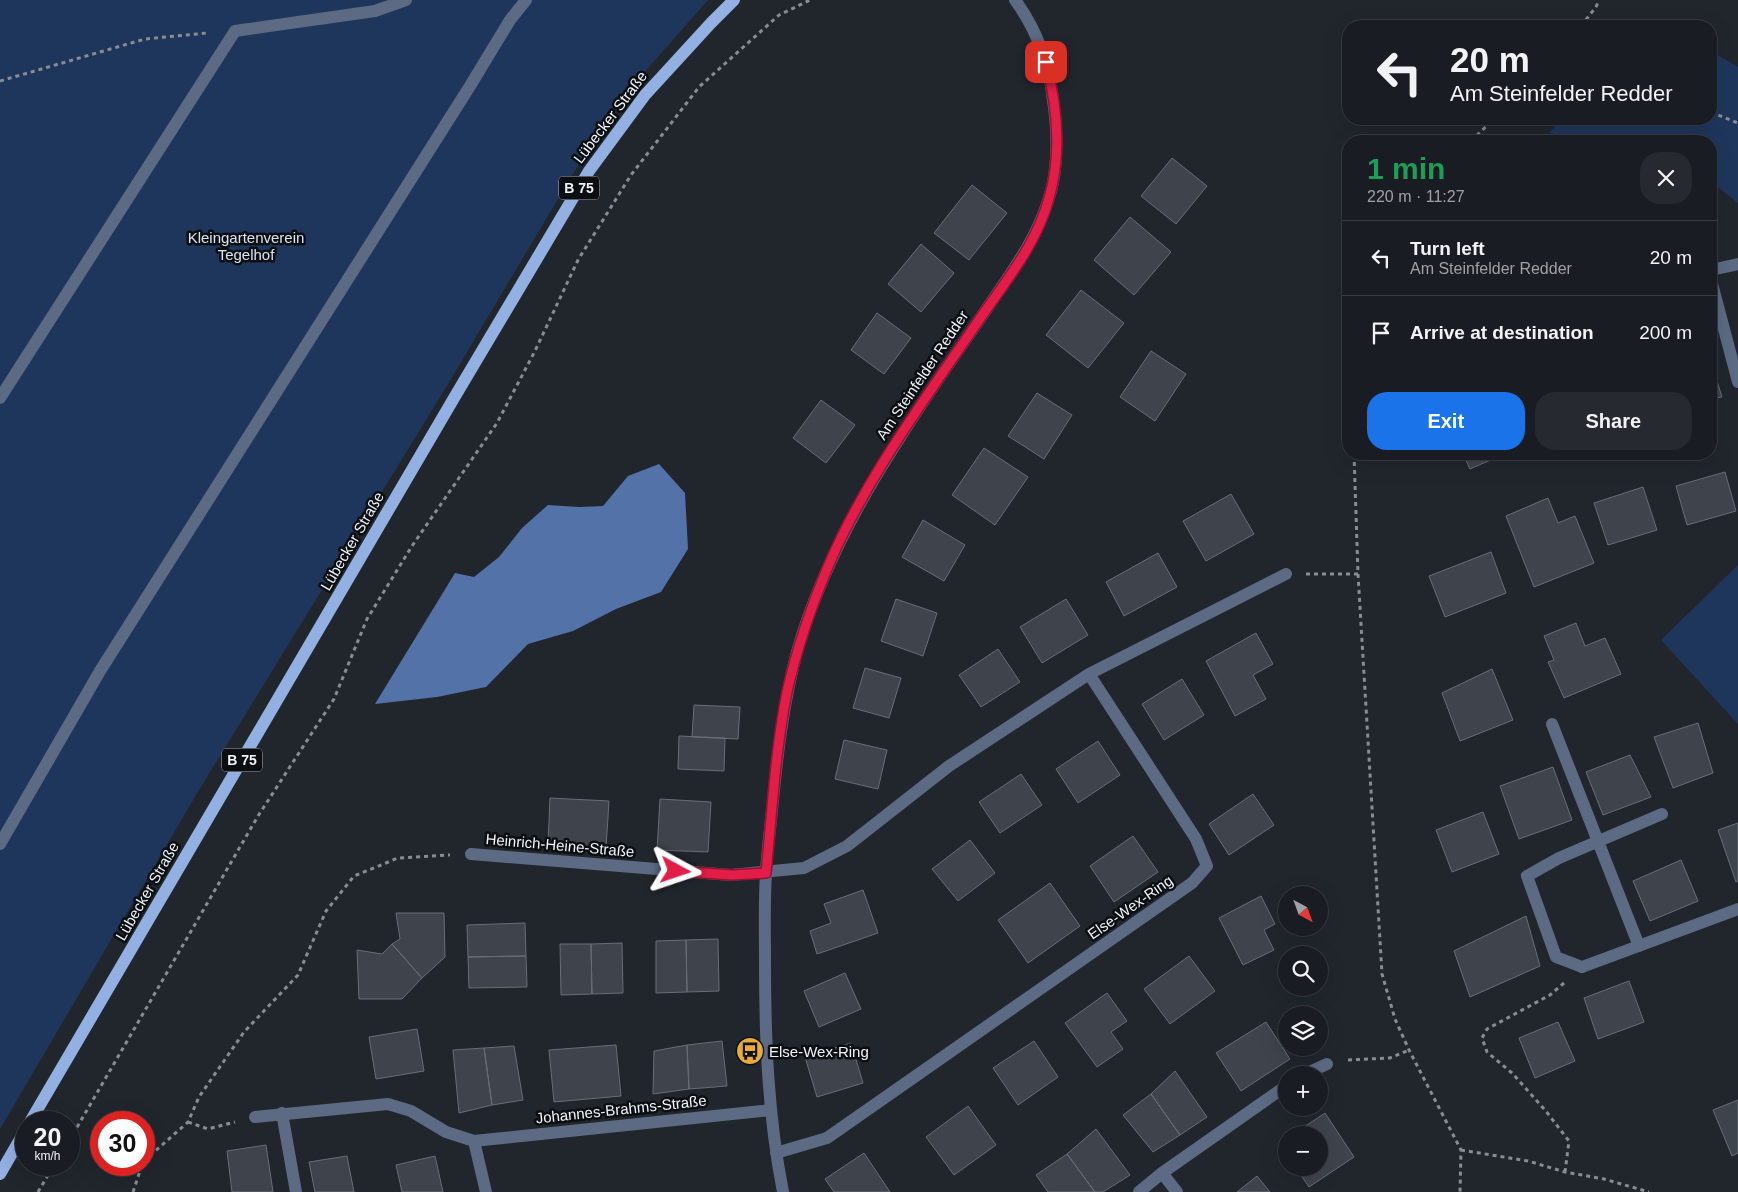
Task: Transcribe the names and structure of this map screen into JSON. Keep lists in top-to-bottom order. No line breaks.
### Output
{"streets":{"main road":["Lübecker Straße","B 75"],"street":["Am Steinfelder Redder","Heinrich-Heine-Straße","Else-Wex-Ring","Johannes-Brahms-Straße"]},"crossings":[["Am Steinfelder Redder","Heinrich-Heine-Straße"],["Am Steinfelder Redder","Else-Wex-Ring"],["Am Steinfelder Redder","Johannes-Brahms-Straße"]],"parks":["Kleingartenverein Tegelhof"],"places":{"bus stop":["Else-Wex-Ring"]},"north":"bottom right","page":{"turn":["20 m","Am Steinfelder Redder"],"heading":["1 min","220 m · 11:27"],"list":[{"name":"Turn left","note":"Am Steinfelder Redder","value":"20 m"},{"name":"Arrive at destination","value":"200 m"}],"buttons":["Exit","Share"],"map_buttons":["+","−"],"speed":"20 km/h","limit":"30"}}
